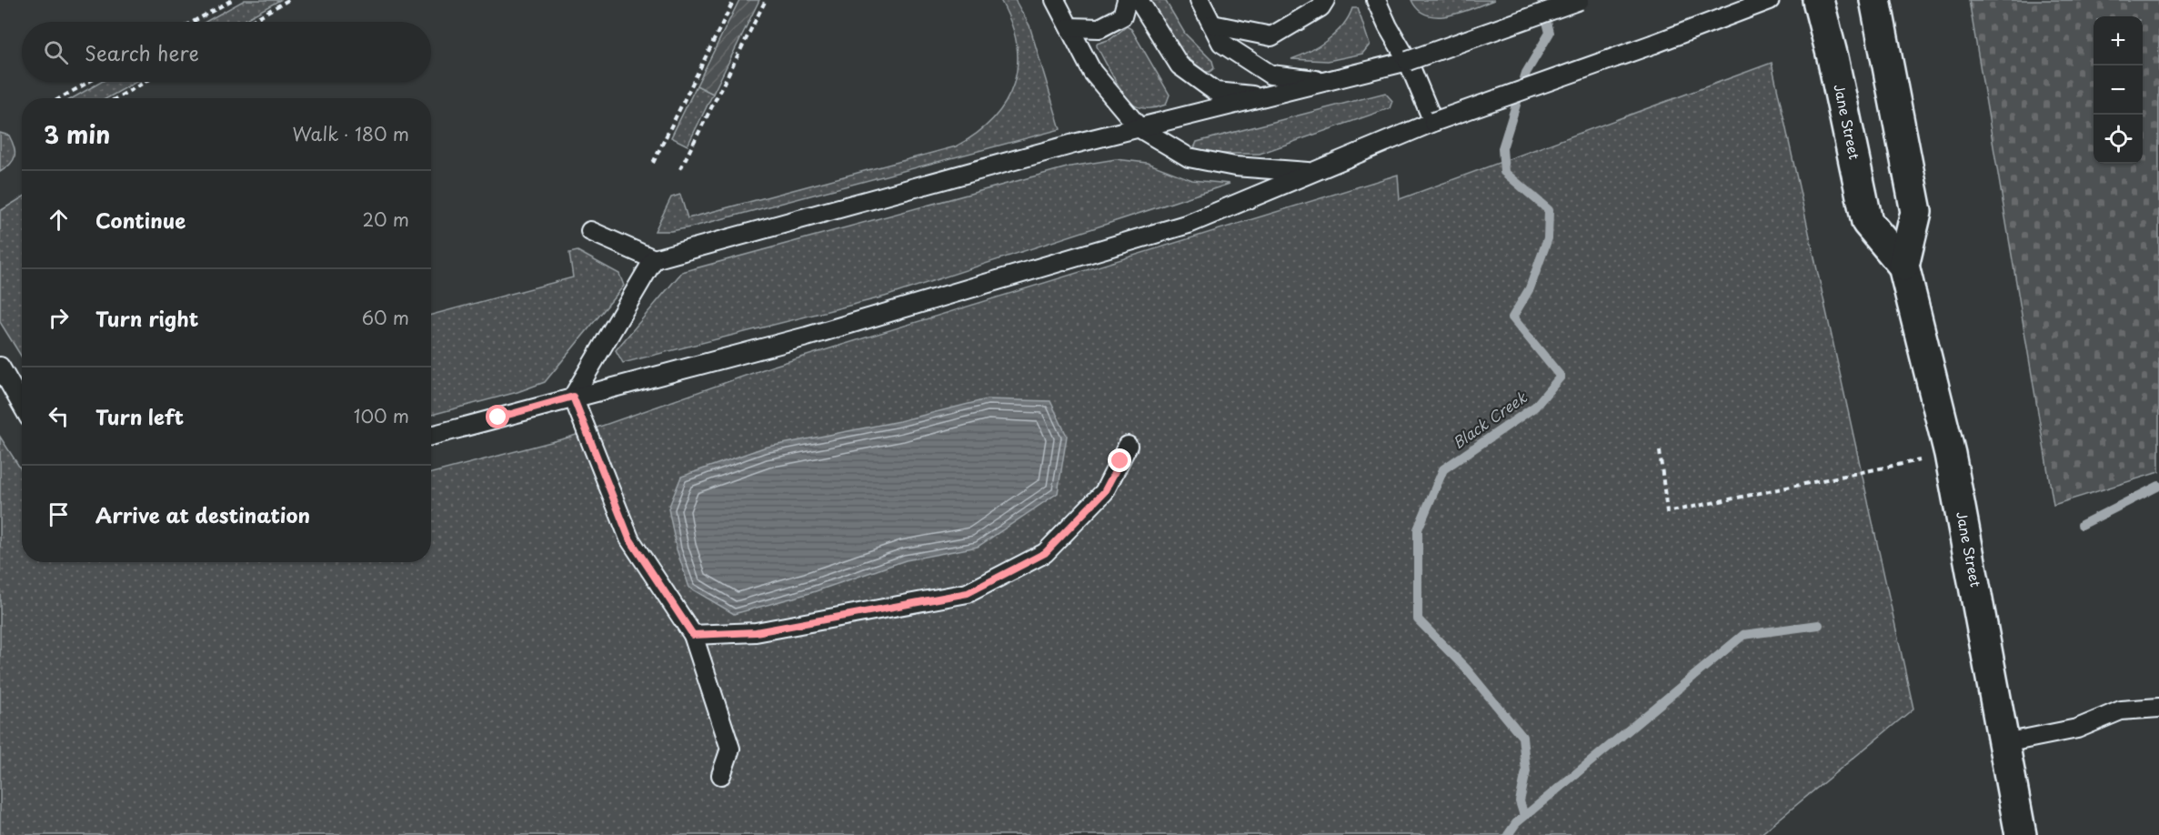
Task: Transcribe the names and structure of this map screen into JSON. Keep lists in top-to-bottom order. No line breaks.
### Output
{"streets":{"main road":["Jane Street"]},"water":["Black Creek"],"page":{"map_buttons":["+","−"],"search":"Search here","heading":["3 min","Walk · 180 m"],"list":[["Continue","20 m"],["Turn right","60 m"],["Turn left","100 m"],"Arrive at destination"]}}
